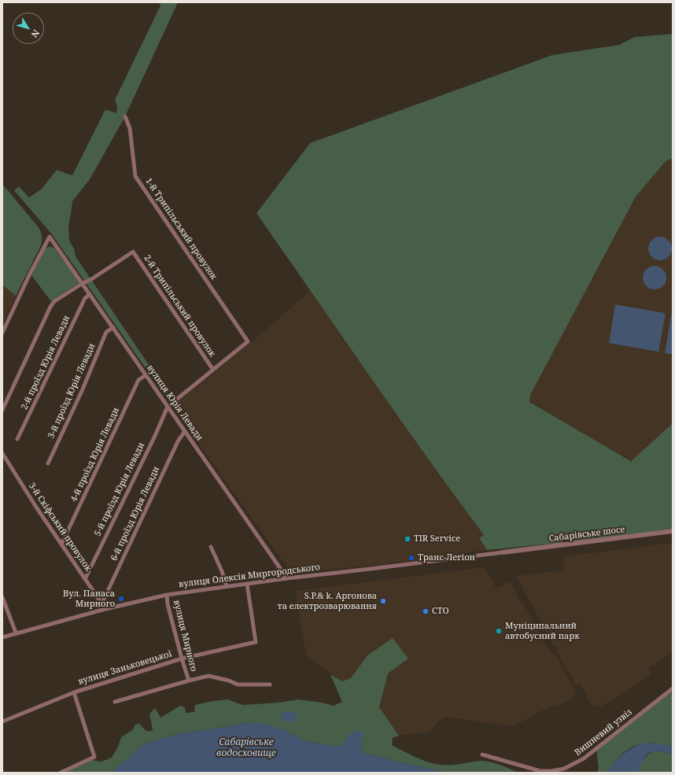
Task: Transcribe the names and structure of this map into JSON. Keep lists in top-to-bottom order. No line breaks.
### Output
{"streets":{"street":["1-й Трипільський провулок","2-й Трипільський провулок","2-й проїзд Юрія Левади","3-й проїзд Юрія Левади","вулиця Юрія Левади","4-й проїзд Юрія Левади","5-й проїзд Юрія Левади","6-й проїзд Юрія Левади","3-й Скіфський провулок","Сабарівське шосе","вулиця Олексія Миргородського","вулиця Мирного","вулиця Заньковецької","Вишневий узвіз"]},"crossings":[["1-й Трипільський провулок","2-й Трипільський провулок"],["2-й Трипільський провулок","вулиця Юрія Левади"],["2-й проїзд Юрія Левади","вулиця Юрія Левади"],["3-й проїзд Юрія Левади","вулиця Юрія Левади"],["вулиця Юрія Левади","4-й проїзд Юрія Левади"],["вулиця Юрія Левади","5-й проїзд Юрія Левади"],["вулиця Юрія Левади","6-й проїзд Юрія Левади"],["вулиця Юрія Левади","вулиця Олексія Миргородського"],["4-й проїзд Юрія Левади","3-й Скіфський провулок"],["5-й проїзд Юрія Левади","3-й Скіфський провулок"],["6-й проїзд Юрія Левади","3-й Скіфський провулок"],["3-й Скіфський провулок","вулиця Олексія Миргородського"],["Сабарівське шосе","вулиця Олексія Миргородського"],["вулиця Олексія Миргородського","вулиця Мирного"],["вулиця Олексія Миргородського","вулиця Заньковецької"],["вулиця Мирного","вулиця Заньковецької"]],"water":["Сабарівське водосховище"],"places":["TIR Service","Транс-Легіон","Вул. Панаса Мирного","S.P.& k. Аргонова та електрозварювання","СТО","Муніципальний автобусний парк"],"north":"bottom right"}
